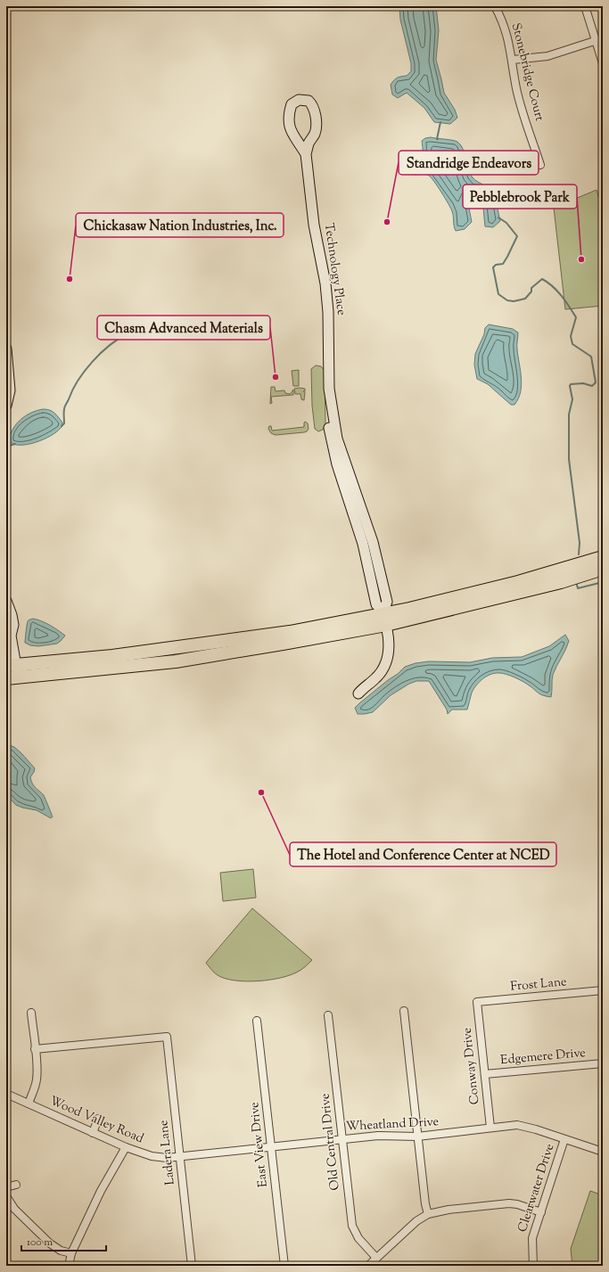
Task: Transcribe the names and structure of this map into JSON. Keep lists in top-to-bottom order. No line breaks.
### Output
{"streets":{"street":["Stonebridge Court","Technology Place","Frost Lane","Edgemere Drive","Conway Drive","Wood Valley Road","Wheatland Drive","Old Central Drive","East View Drive","Ladera Lane","Clearwater Drive"]},"crossings":[["Frost Lane","Conway Drive"],["Edgemere Drive","Conway Drive"],["Conway Drive","Wheatland Drive"],["Wood Valley Road","Wheatland Drive"],["Wood Valley Road","Ladera Lane"],["Wheatland Drive","Old Central Drive"],["Wheatland Drive","East View Drive"],["Wheatland Drive","Ladera Lane"],["Wheatland Drive","Clearwater Drive"]],"places":["Standridge Endeavors","Pebblebrook Park","Chickasaw Nation Industries, Inc.","Chasm Advanced Materials","The Hotel and Conference Center at NCED"],"scale_bar":"100 m"}
